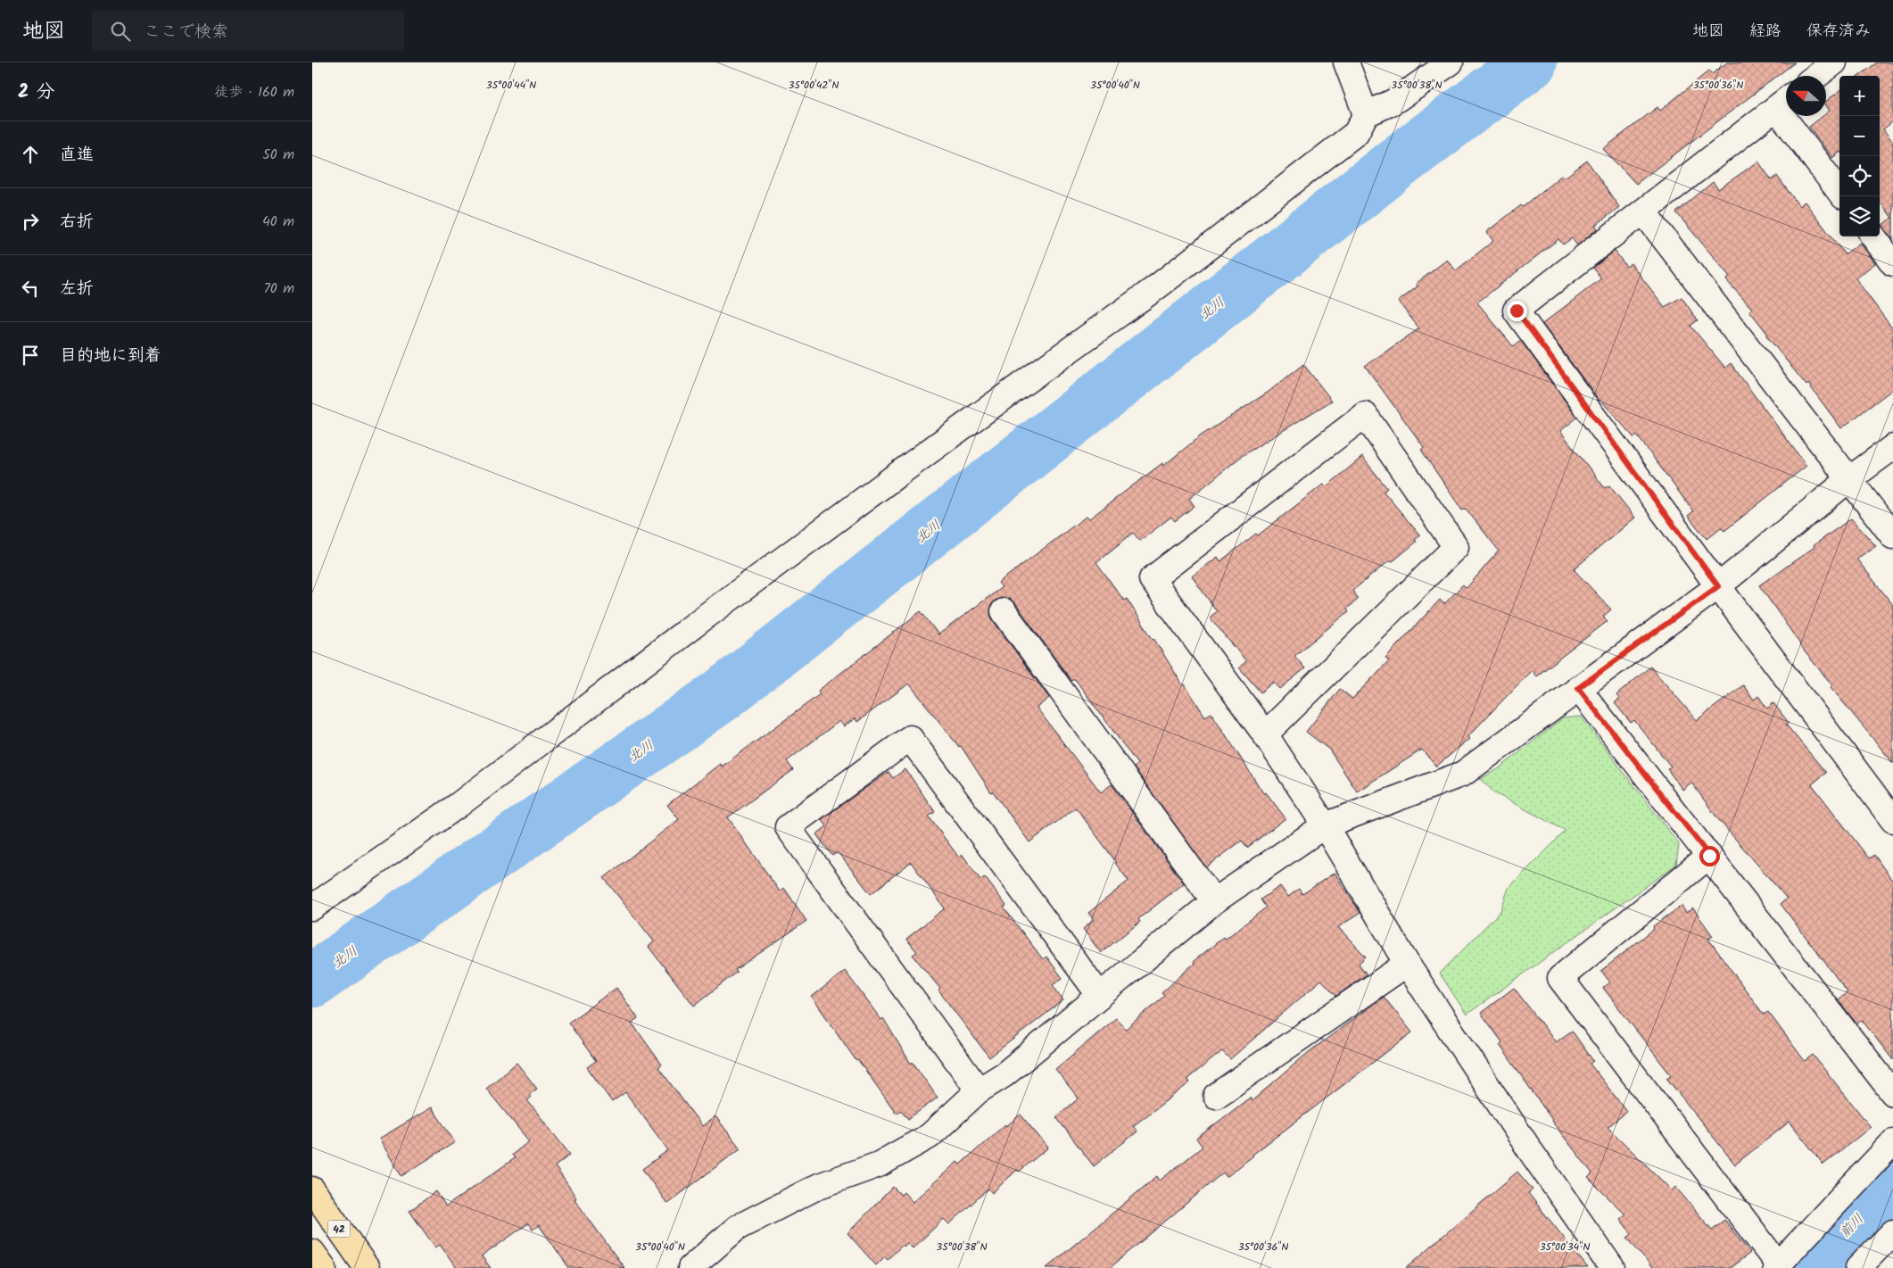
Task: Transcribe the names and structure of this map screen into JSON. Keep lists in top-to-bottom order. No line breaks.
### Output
{"streets":{"main road":["42"]},"water":["北川","前川"],"north":"left","page":{"header":"地図","search":"ここで検索","nav":["地図","経路","保存済み"],"heading":["2 分","徒歩 · 160 m"],"map_buttons":["+","−"],"list":[["直進","50 m"],["右折","40 m"],["左折","70 m"],"目的地に到着"]},"coordinates":["35°00'44\"N","35°00'42\"N","35°00'40\"N","35°00'38\"N","35°00'36\"N","35°00'34\"N"]}
